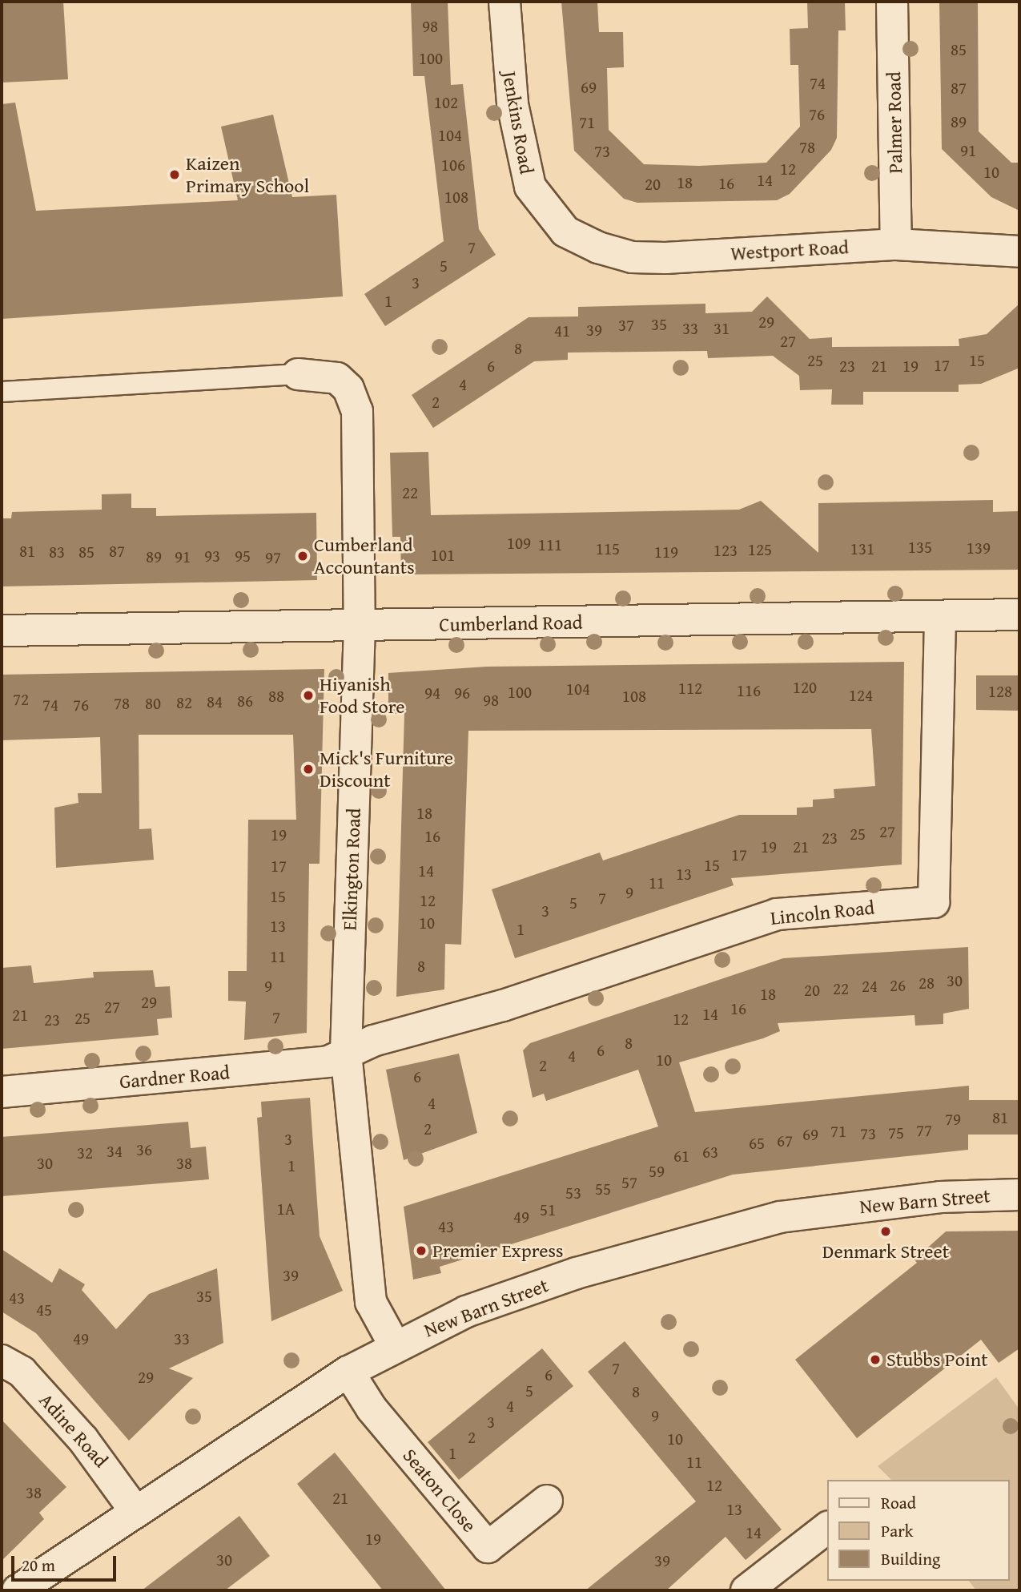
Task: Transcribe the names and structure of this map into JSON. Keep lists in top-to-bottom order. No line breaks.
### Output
{"streets":{"street":["Jenkins Road","Palmer Road","Westport Road","Cumberland Road","Elkington Road","Lincoln Road","Gardner Road","New Barn Street","Adine Road","Seaton Close"]},"crossings":[["Jenkins Road","Westport Road"],["Palmer Road","Westport Road"],["Cumberland Road","Elkington Road"],["Cumberland Road","Lincoln Road"],["Elkington Road","Lincoln Road"],["Elkington Road","Gardner Road"],["Elkington Road","New Barn Street"],["Lincoln Road","Gardner Road"],["New Barn Street","Adine Road"],["New Barn Street","Seaton Close"]],"places":["Kaizen Primary School","Cumberland Accountants","Hiyanish Food Store","Mick's Furniture Discount","Denmark Street","Premier Express","Stubbs Point"],"house_numbers":["98","85","100","74","69","87","102","76","89","71","104","78","91","73","106","12","10","14","18","16","20","108","7","5","3","1","29","35","37","33","31","39","41","27","8","25","15","17","6","23","21","19","4","2","22","109","111","135","139","115","131","125","123","81","87","83","85","119","101","93","95","89","91","97","120","112","104","116","128","100","94","96","124","88","108","72","98","86","84","82","78","80","74","76","18","27","25","19","16","23","19","21","17","15","17","14","13","11","9","15","7","12","5","3","10","13","1","11","8","30","28","26","9","24","22","20","18","29","27","16","14","21","7","25","12","23","8","6","4","10","2","6","4","81","79","2","77","71","75","73","69","3","67","65","36","34","63","32","61","30","38","1","59","57","55","53","1A","51","49","43","39","35","43","45","49","33","7","6","29","5","8","4","9","3","2","10","1","11","12","38","21","13","14","19","30","39"],"legend":["Road","Park","Building"],"scale_bar":"20 m"}
